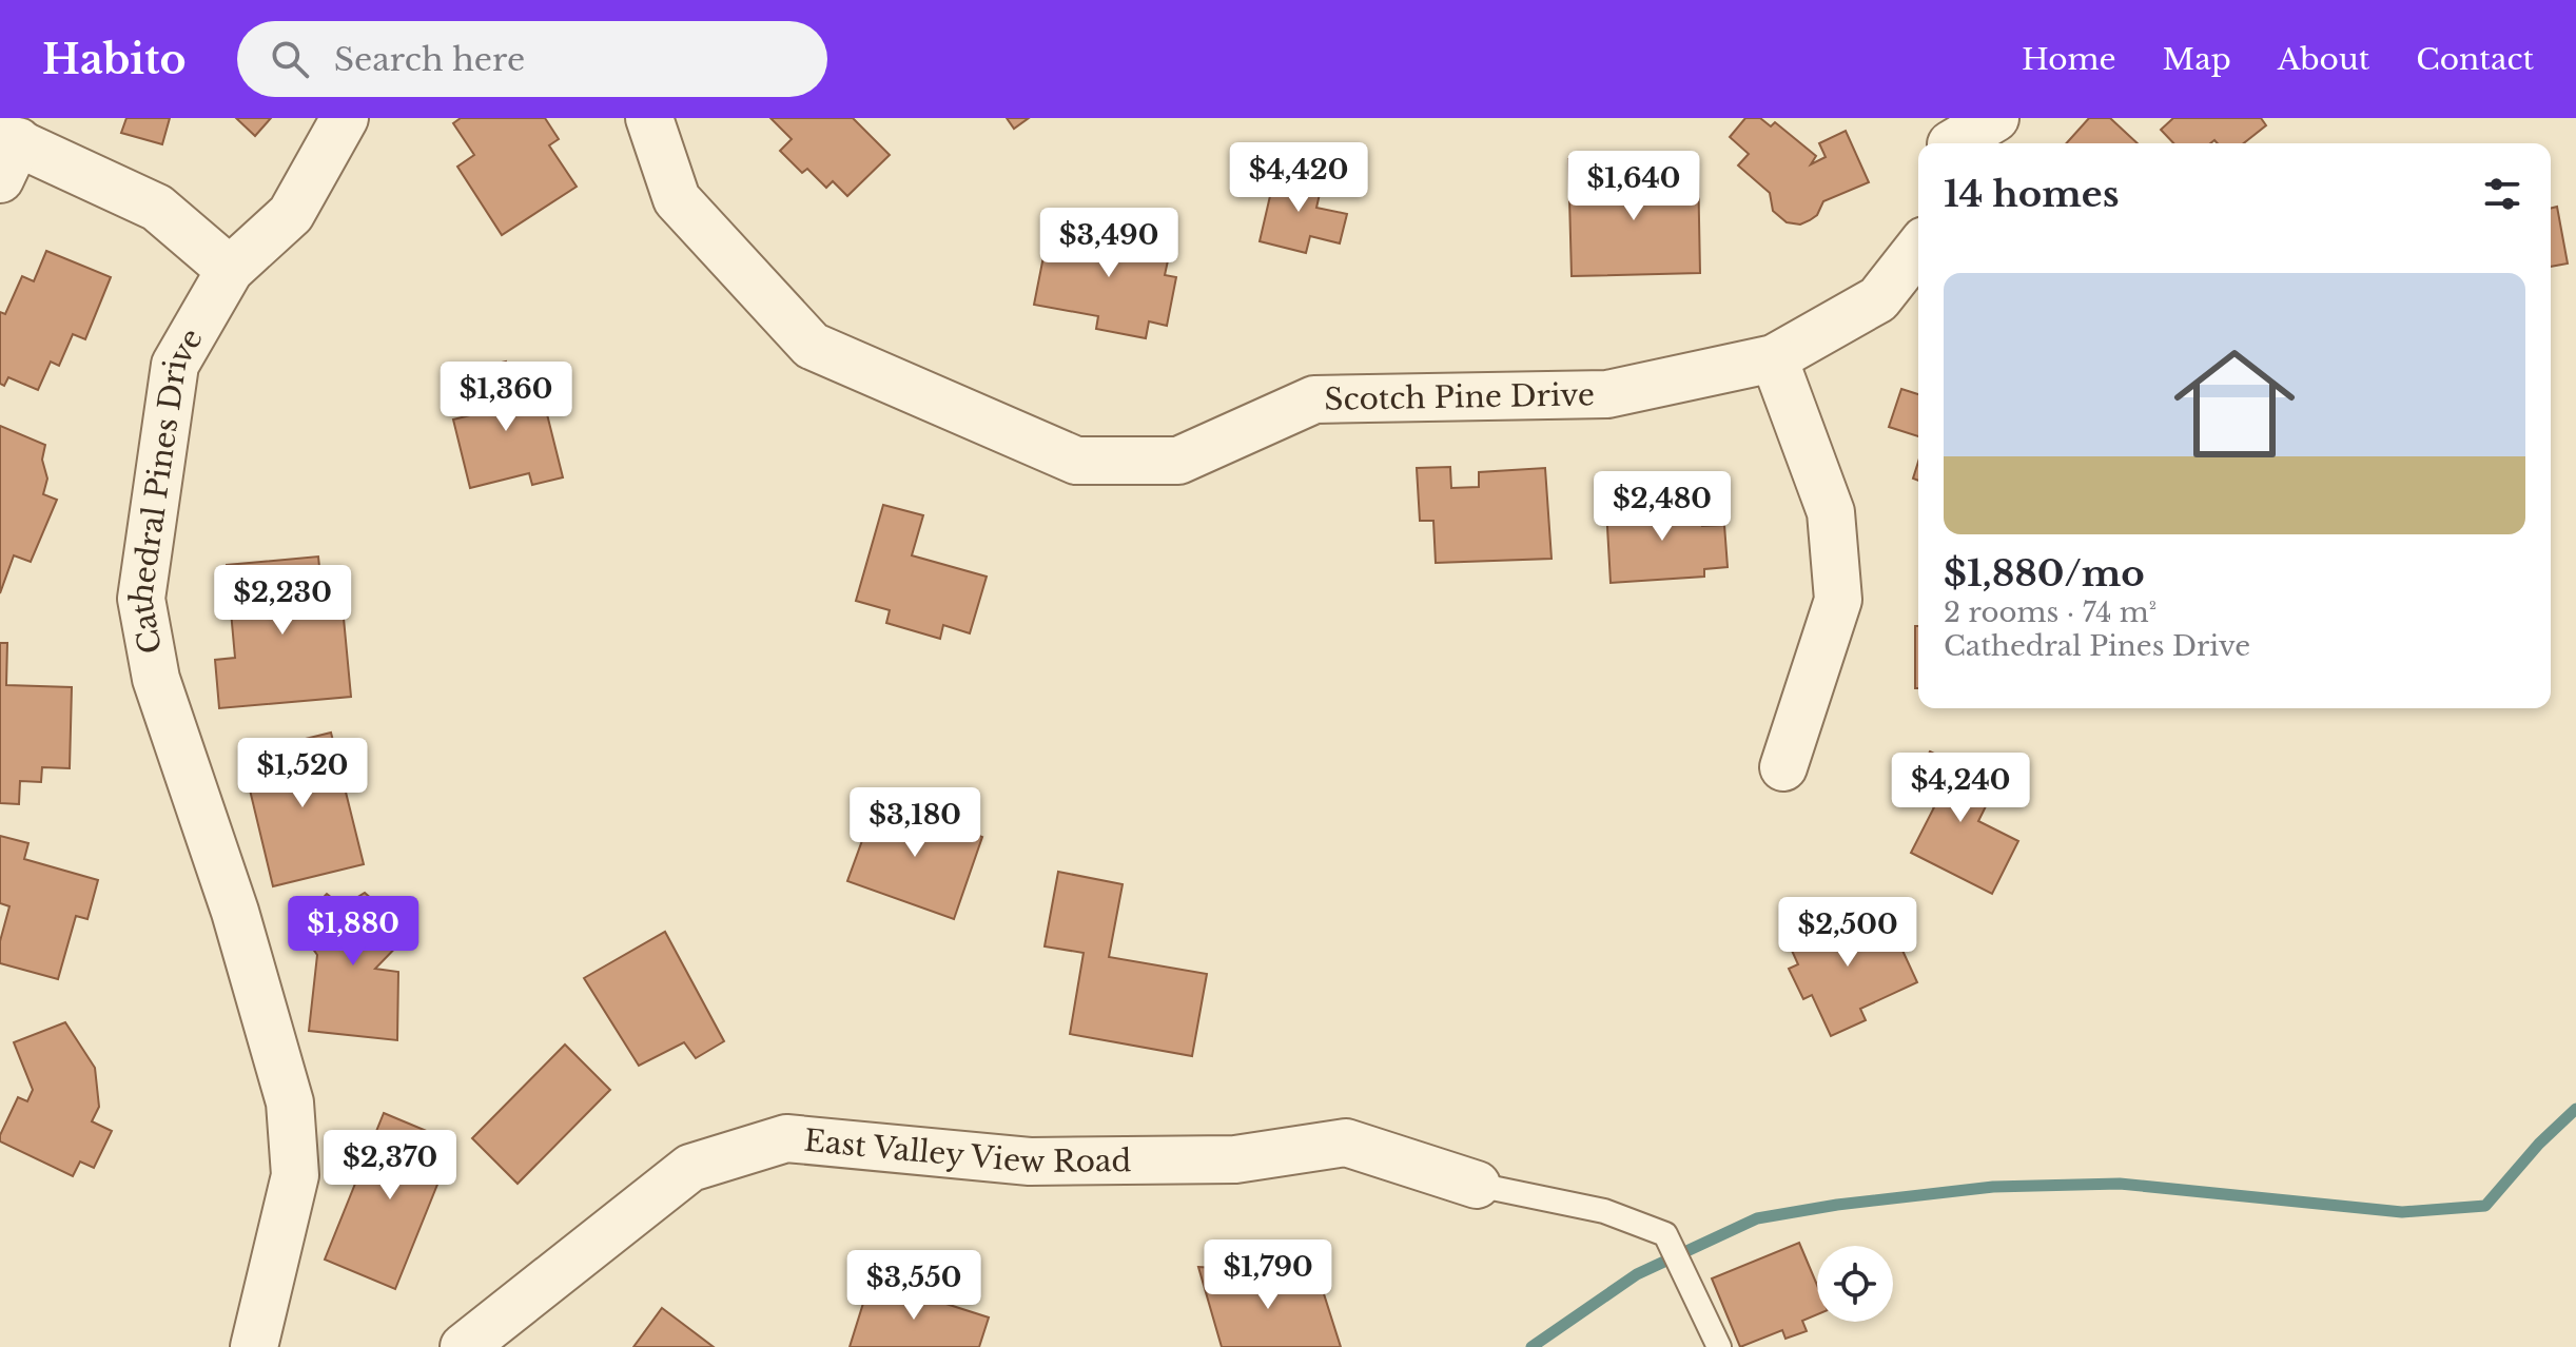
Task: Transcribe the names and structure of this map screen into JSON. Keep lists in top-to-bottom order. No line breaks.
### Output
{"streets":{"street":["Scotch Pine Drive","Cathedral Pines Drive","East Valley View Road"]},"page":{"header":"Habito","search":"Search here","nav":["Home","Map","About","Contact"],"price":["$4,420","$1,640","$3,490","$1,360","$2,480","$2,230","$1,520","$4,240","$3,180","$1,880","$2,500","$2,370","$1,790","$3,550"],"heading":"14 homes","list":[{"name":"$1,880/mo","note":"2 rooms · 74 m² · Cathedral Pines Drive"}]}}
